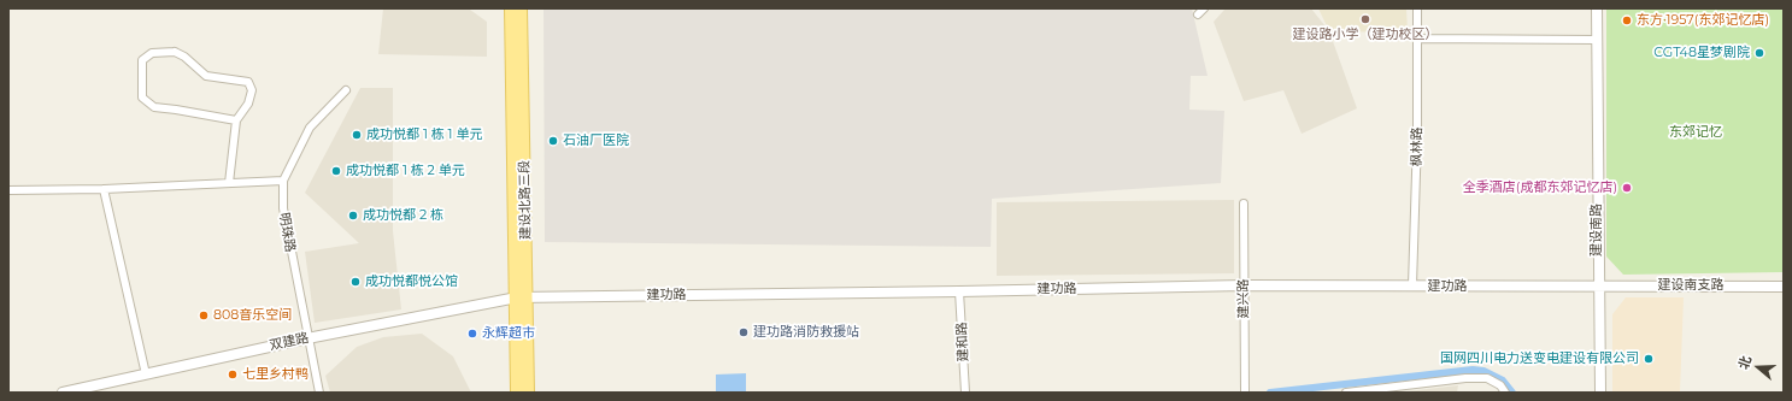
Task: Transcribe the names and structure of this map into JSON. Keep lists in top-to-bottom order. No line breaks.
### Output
{"streets":{"main road":["建设北路三段"],"street":["枫林路","建设南路","明珠路","建设南支路","建功路","建兴路","双建路","建和路"]},"crossings":[["枫林路","建功路"],["建设北路三段","建功路"],["建设北路三段","双建路"],["建设南路","建设南支路"],["建设南路","建功路"],["明珠路","双建路"],["建设南支路","建功路"],["建功路","建兴路"],["建功路","双建路"],["建功路","建和路"]],"parks":["东郊记忆"],"places":["建设路小学（建功校区）","东方·1957(东郊记忆店)","CGT48星梦剧院","成功悦都 1 栋 1 单元","石油厂医院","成功悦都 1 栋 2 单元","全季酒店(成都东郊记忆店)","成功悦都 2 栋","成功悦都悦公馆","808音乐空间","建功路消防救援站","永辉超市","国网四川电力送变电建设有限公司","七里乡村鸭"],"north":"left"}
